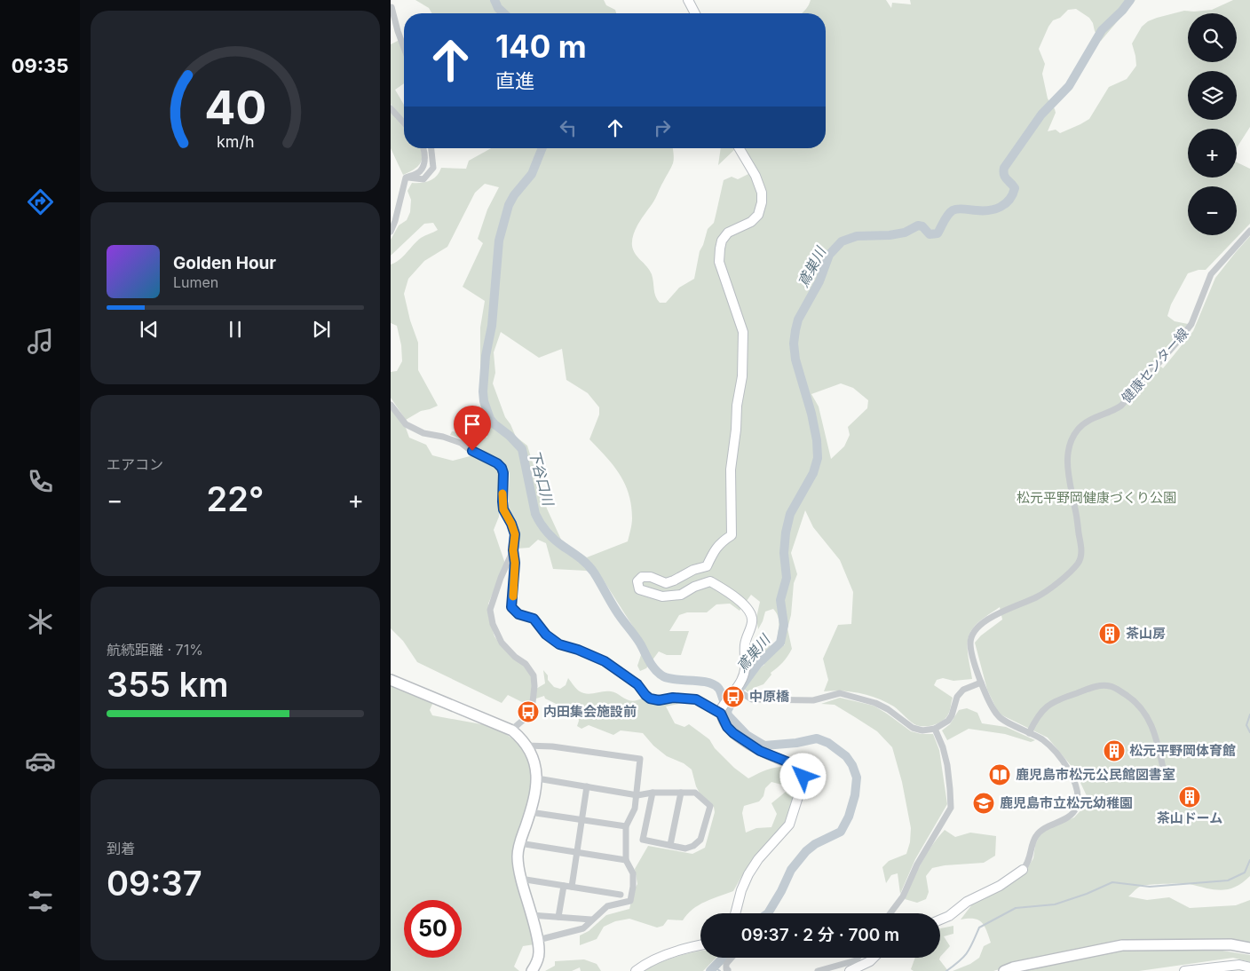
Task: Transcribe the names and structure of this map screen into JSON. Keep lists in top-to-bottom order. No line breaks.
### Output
{"streets":{"main road":["健康センター線"]},"water":["鳶巣川","下谷口川"],"parks":["松元平野岡健康づくり公園"],"places":{"building":["茶山房","松元平野岡体育館","茶山ドーム"],"bus stop":["中原橋","内田集会施設前"],"library":["鹿児島市松元公民館図書室"],"school or university":["鹿児島市立松元幼稚園"]},"page":{"tabs":"09:35","map_buttons":["+","−"],"turn":["140 m","直進"],"song":["Golden Hour","Lumen"],"tile":["エアコン",["航続距離 · 71%","355 km"],["到着","09:37"]],"heat":["−","22°","+"],"limit":"50","trip":"09:37 · 2 分 · 700 m","gauge":["40","km/h"]}}
